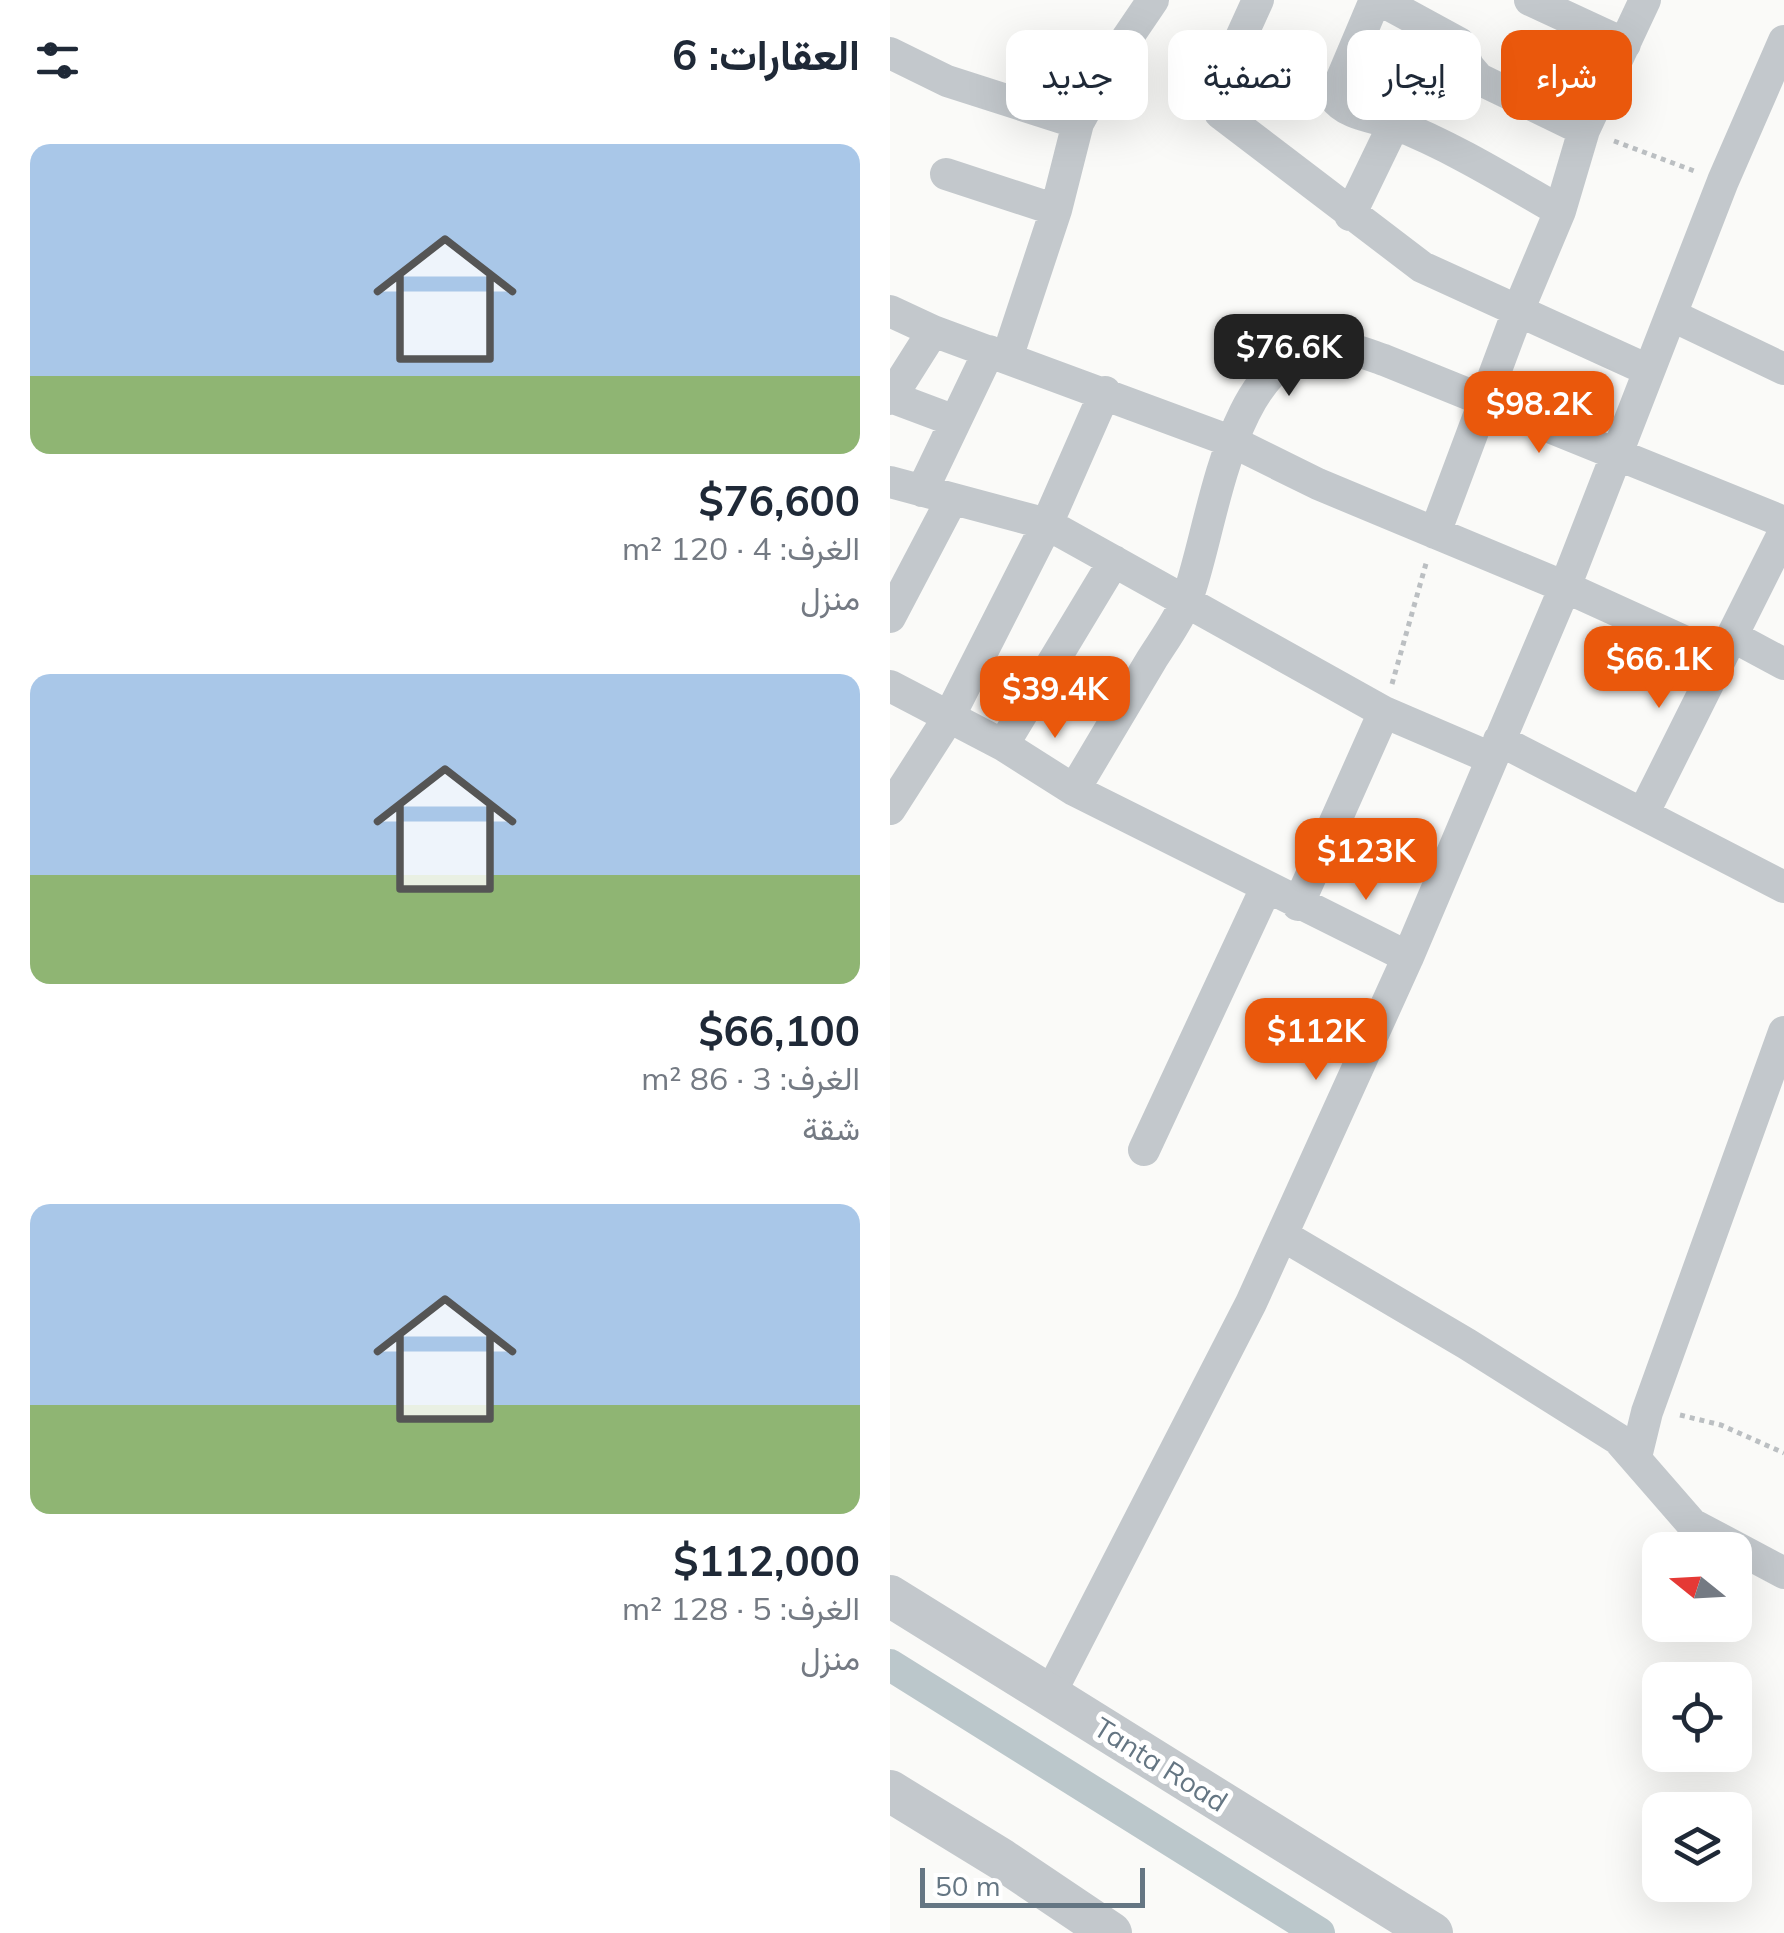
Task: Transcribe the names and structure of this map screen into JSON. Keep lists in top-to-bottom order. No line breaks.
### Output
{"streets":{"street":["Tanta Road"]},"scale_bar":"50 m","north":"left","page":{"heading":"العقارات: 6","chip":["شراء","إيجار","تصفية","جديد"],"list":[{"name":"$76,600","note":"الغرف: 4 · 120 m² · منزل"},{"name":"$66,100","note":"الغرف: 3 · 86 m² · شقة"},{"name":"$112,000","note":"الغرف: 5 · 128 m² · منزل"}],"price":["$76.6K","$98.2K","$66.1K","$39.4K","$123K","$112K"],"scale":"50 m"}}
